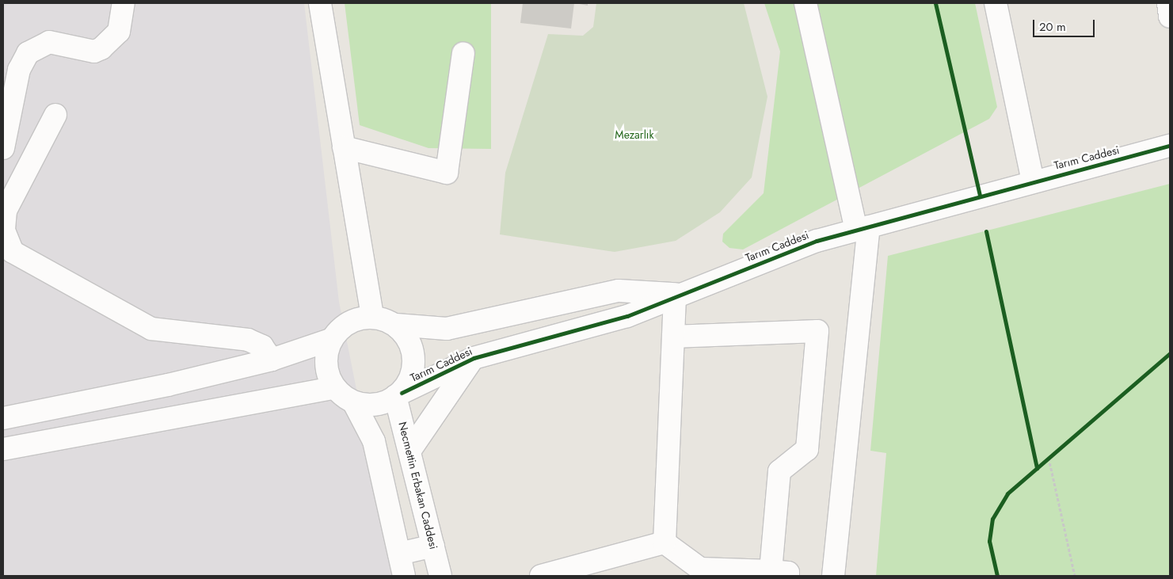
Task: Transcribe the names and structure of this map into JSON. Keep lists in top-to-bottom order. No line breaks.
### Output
{"streets":{"street":["Tarım Caddesi","Necmettin Erbakan Caddesi"]},"crossings":[["Tarım Caddesi","Necmettin Erbakan Caddesi"]],"parks":["Mezarlık"],"scale_bar":"20 m"}
